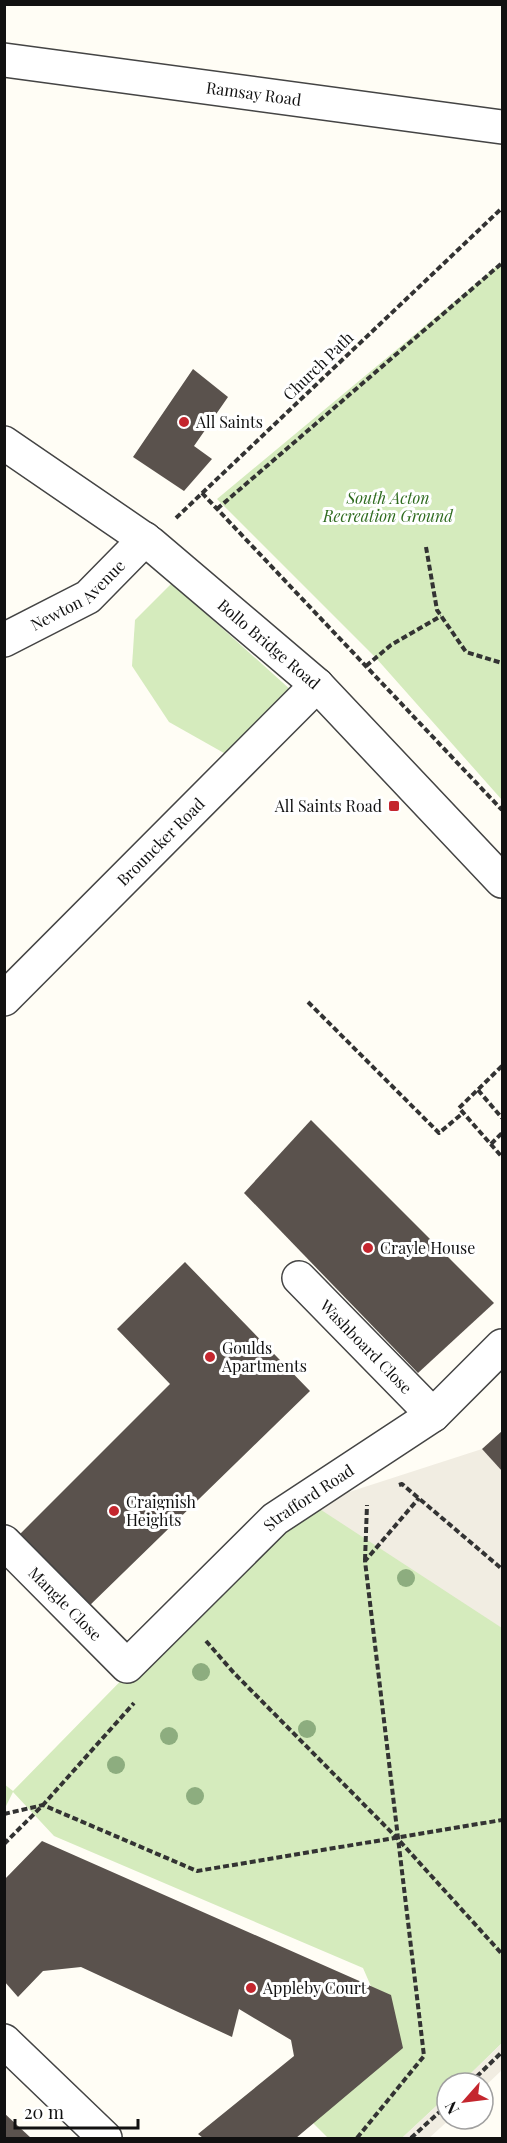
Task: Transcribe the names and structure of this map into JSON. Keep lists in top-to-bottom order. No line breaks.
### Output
{"streets":{"street":["Ramsay Road","Newton Avenue","Bollo Bridge Road","Brouncker Road","Washboard Close","Strafford Road","Mangle Close"],"path":["Church Path"]},"crossings":[["Church Path","Newton Avenue"],["Church Path","Bollo Bridge Road"],["Newton Avenue","Bollo Bridge Road"],["Bollo Bridge Road","Brouncker Road"],["Washboard Close","Strafford Road"],["Strafford Road","Mangle Close"]],"parks":["South Acton Recreation Ground"],"places":{"other":["All Saints","Crayle House","Goulds Apartments","Craignish Heights","Appleby Court"],"transit":["All Saints Road"]},"scale_bar":"20 m","north":"bottom left"}
